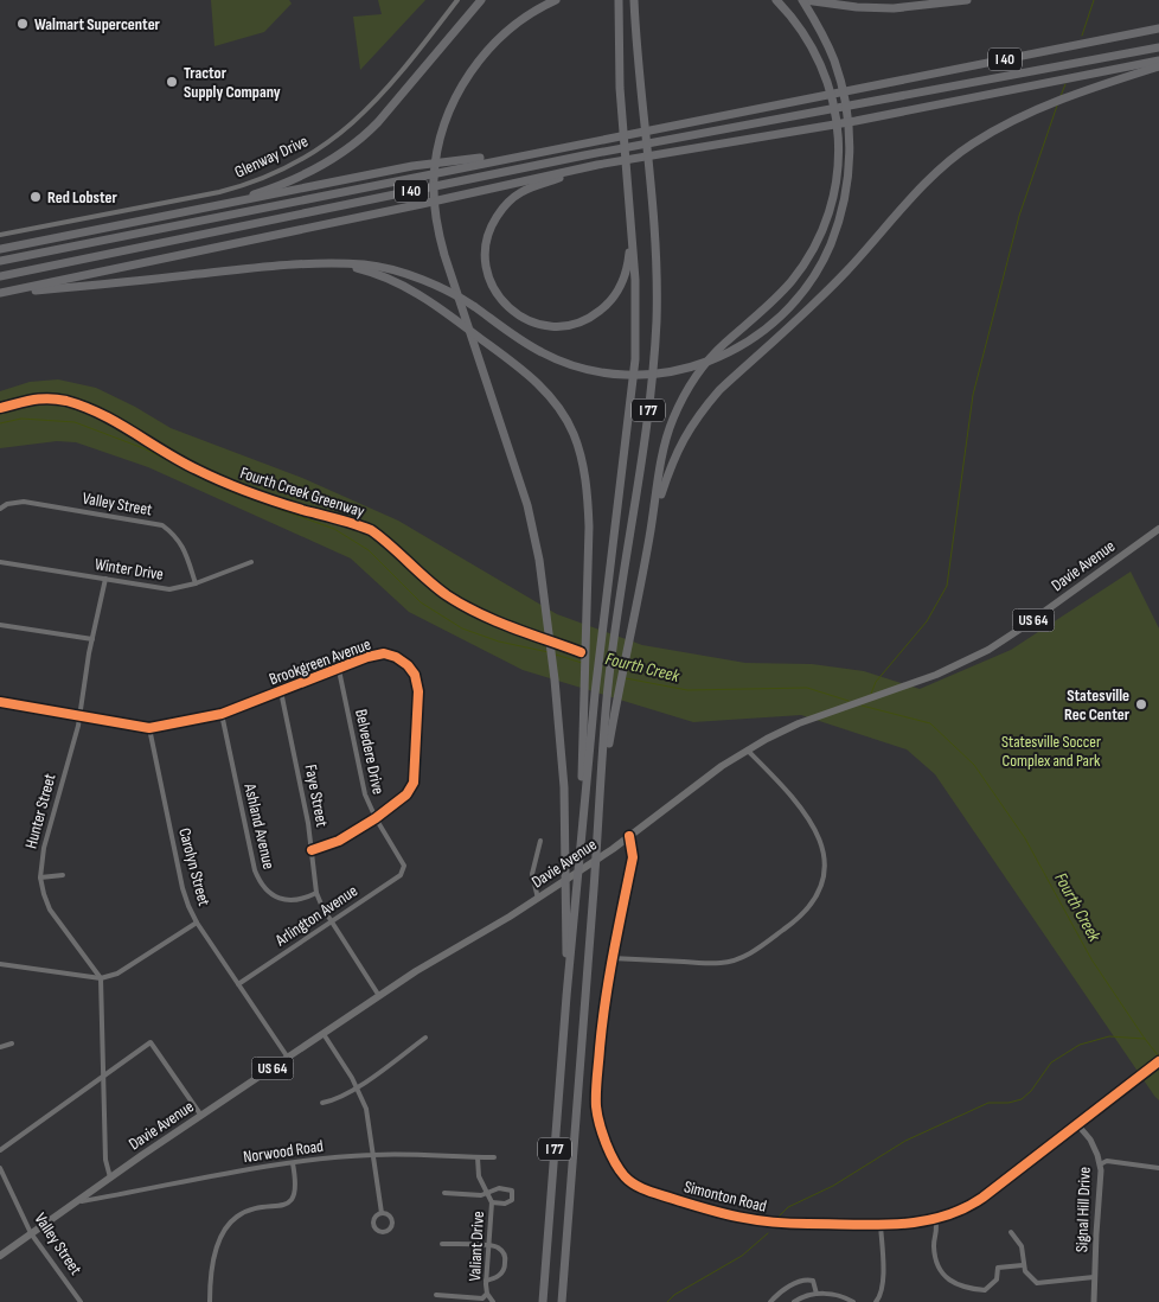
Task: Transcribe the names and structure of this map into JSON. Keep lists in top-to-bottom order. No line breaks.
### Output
{"streets":{"highway":["I 40","I 77"],"main road":["Davie Avenue","US 64"],"street":["Glenway Drive","Valley Street","Winter Drive","Brookgreen Avenue","Belvedere Drive","Faye Street","Hunter Street","Ashland Avenue","Carolyn Street","Arlington Avenue","Norwood Road","Simonton Road","Signal Hill Drive","Valiant Drive"],"cycle path":["Fourth Creek Greenway"]},"crossings":[["Valley Street","Davie Avenue"],["Valley Street","Winter Drive"],["Davie Avenue","Faye Street"],["Davie Avenue","Carolyn Street"],["Davie Avenue","Norwood Road"],["Davie Avenue","Simonton Road"],["Winter Drive","Hunter Street"],["Brookgreen Avenue","Belvedere Drive"],["Brookgreen Avenue","Faye Street"],["Brookgreen Avenue","Hunter Street"],["Brookgreen Avenue","Ashland Avenue"],["Brookgreen Avenue","Carolyn Street"],["Belvedere Drive","Arlington Avenue"],["Faye Street","Ashland Avenue"],["Faye Street","Arlington Avenue"],["Carolyn Street","Arlington Avenue"],["Norwood Road","Valiant Drive"],["Simonton Road","Signal Hill Drive"]],"water":["Fourth Creek"],"parks":["Statesville Soccer Complex and Park"],"places":["Walmart Supercenter","Tractor Supply Company","Red Lobster","Statesville Rec Center"]}
